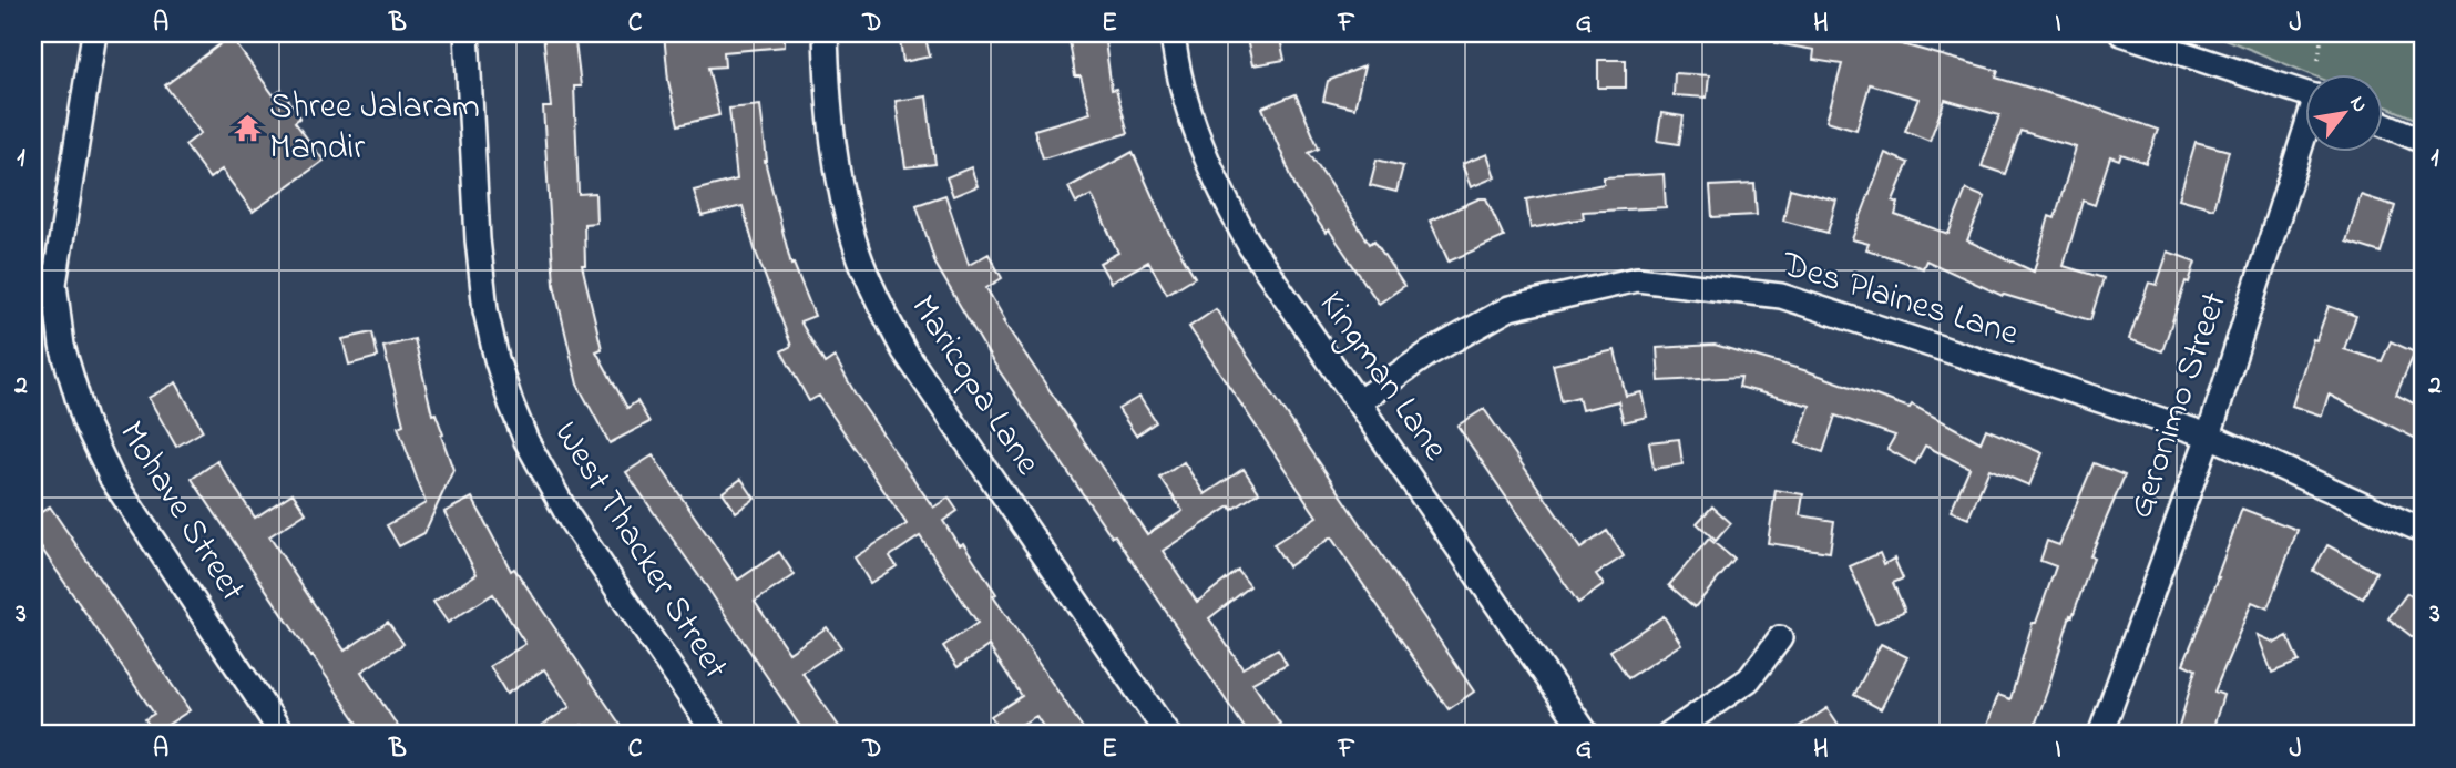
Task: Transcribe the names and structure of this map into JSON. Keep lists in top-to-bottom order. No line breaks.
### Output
{"streets":{"street":["Des Plaines Lane","Kingman Lane","Maricopa Lane","Geronimo Street","Mohave Street","West Thacker Street"]},"crossings":[["Des Plaines Lane","Kingman Lane"],["Des Plaines Lane","Geronimo Street"]],"places":{"temple":["Shree Jalaram Mandir"]},"north":"top right","grid":{"columns":["A","B","C","D","E","F","G","H","I","J"],"rows":["1","2","3"]}}
